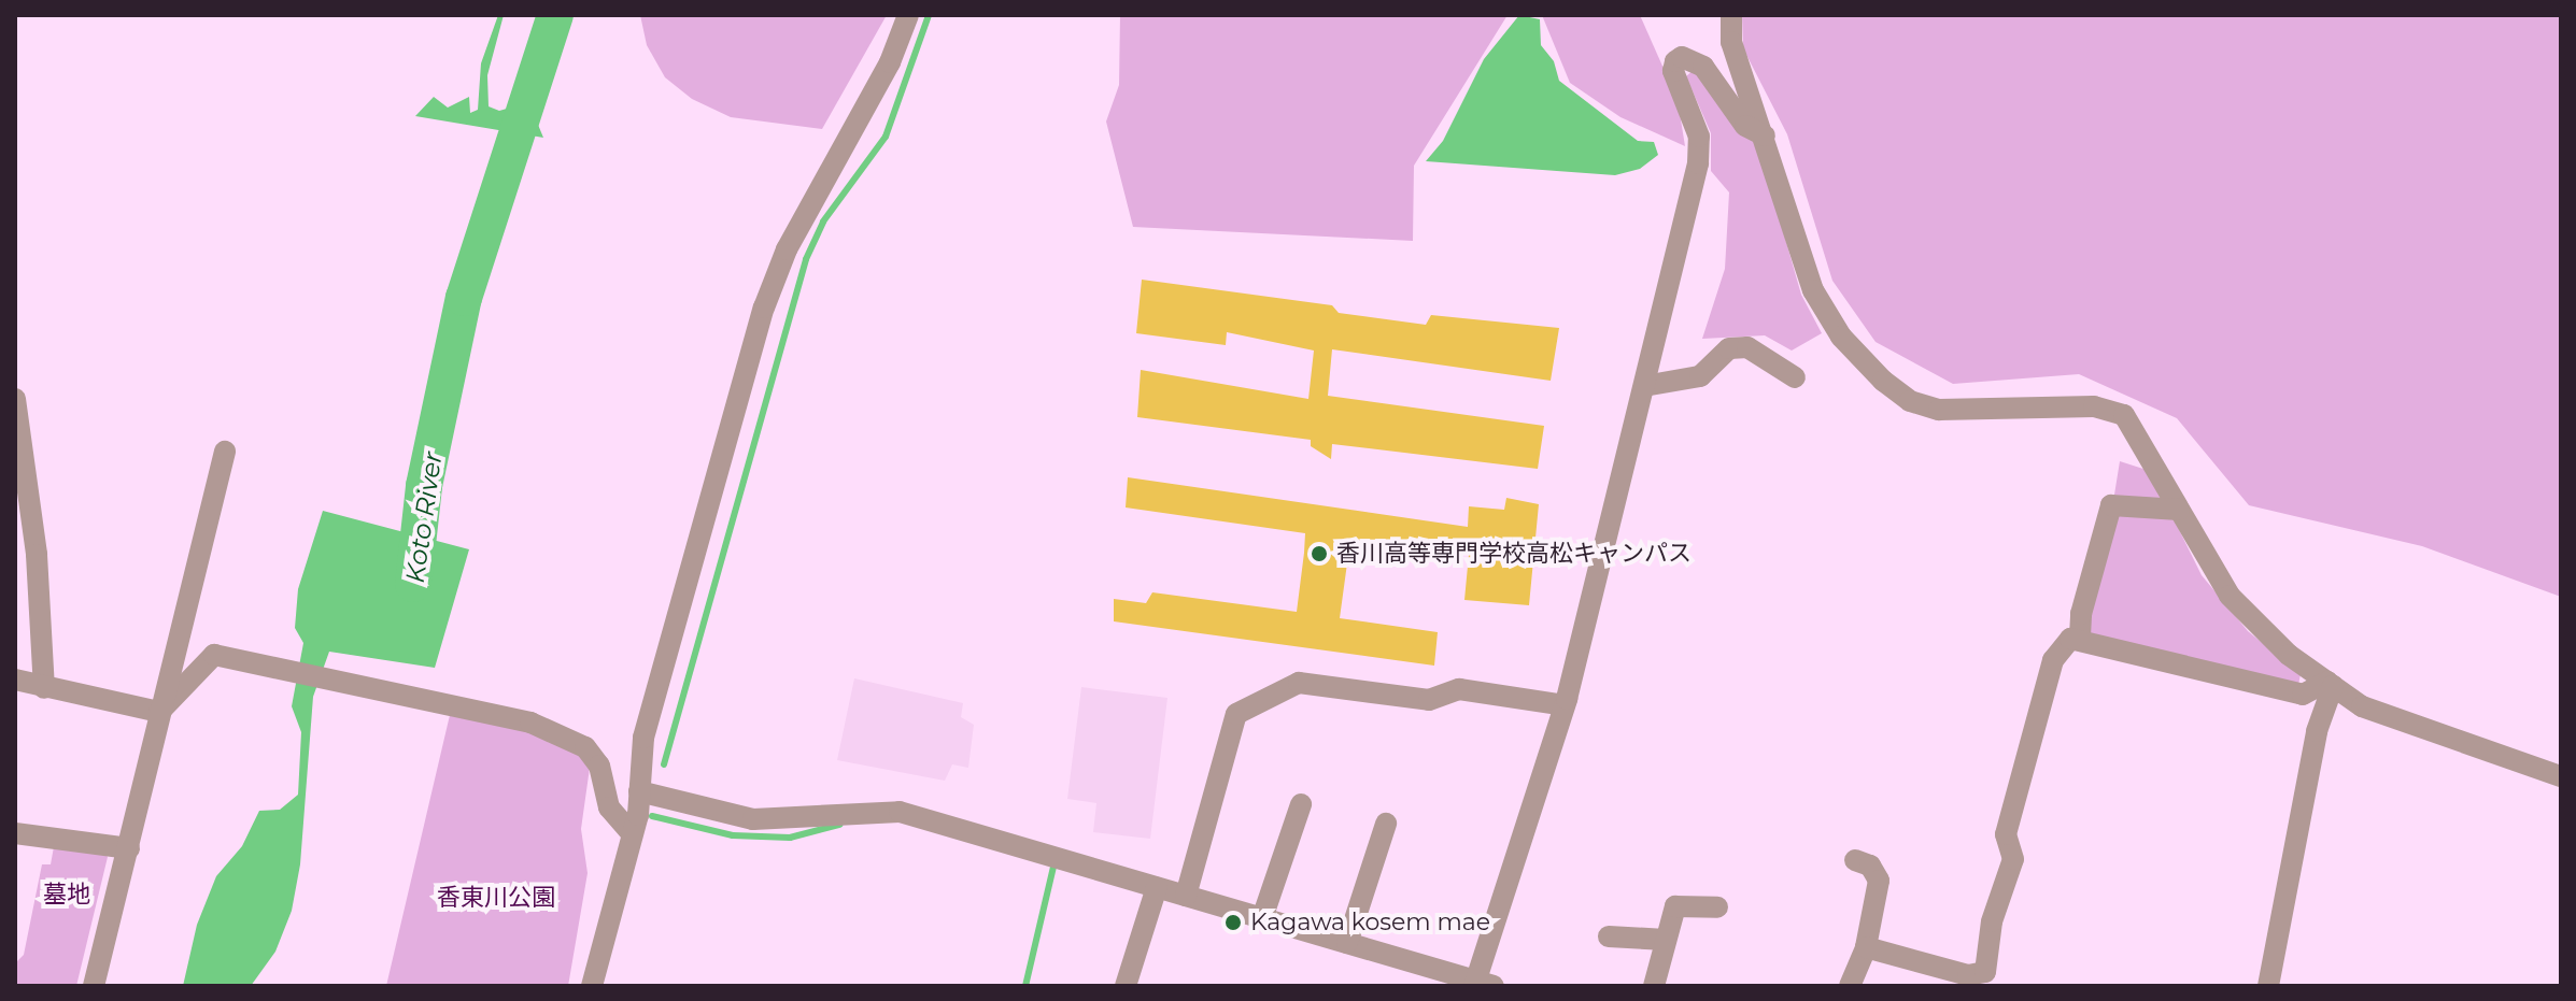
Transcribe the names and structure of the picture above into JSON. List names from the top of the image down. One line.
{"water":["Koto River"],"parks":["墓地","香東川公園"],"places":["香川高等専門学校高松キャンパス","Kagawa kosem mae"]}
